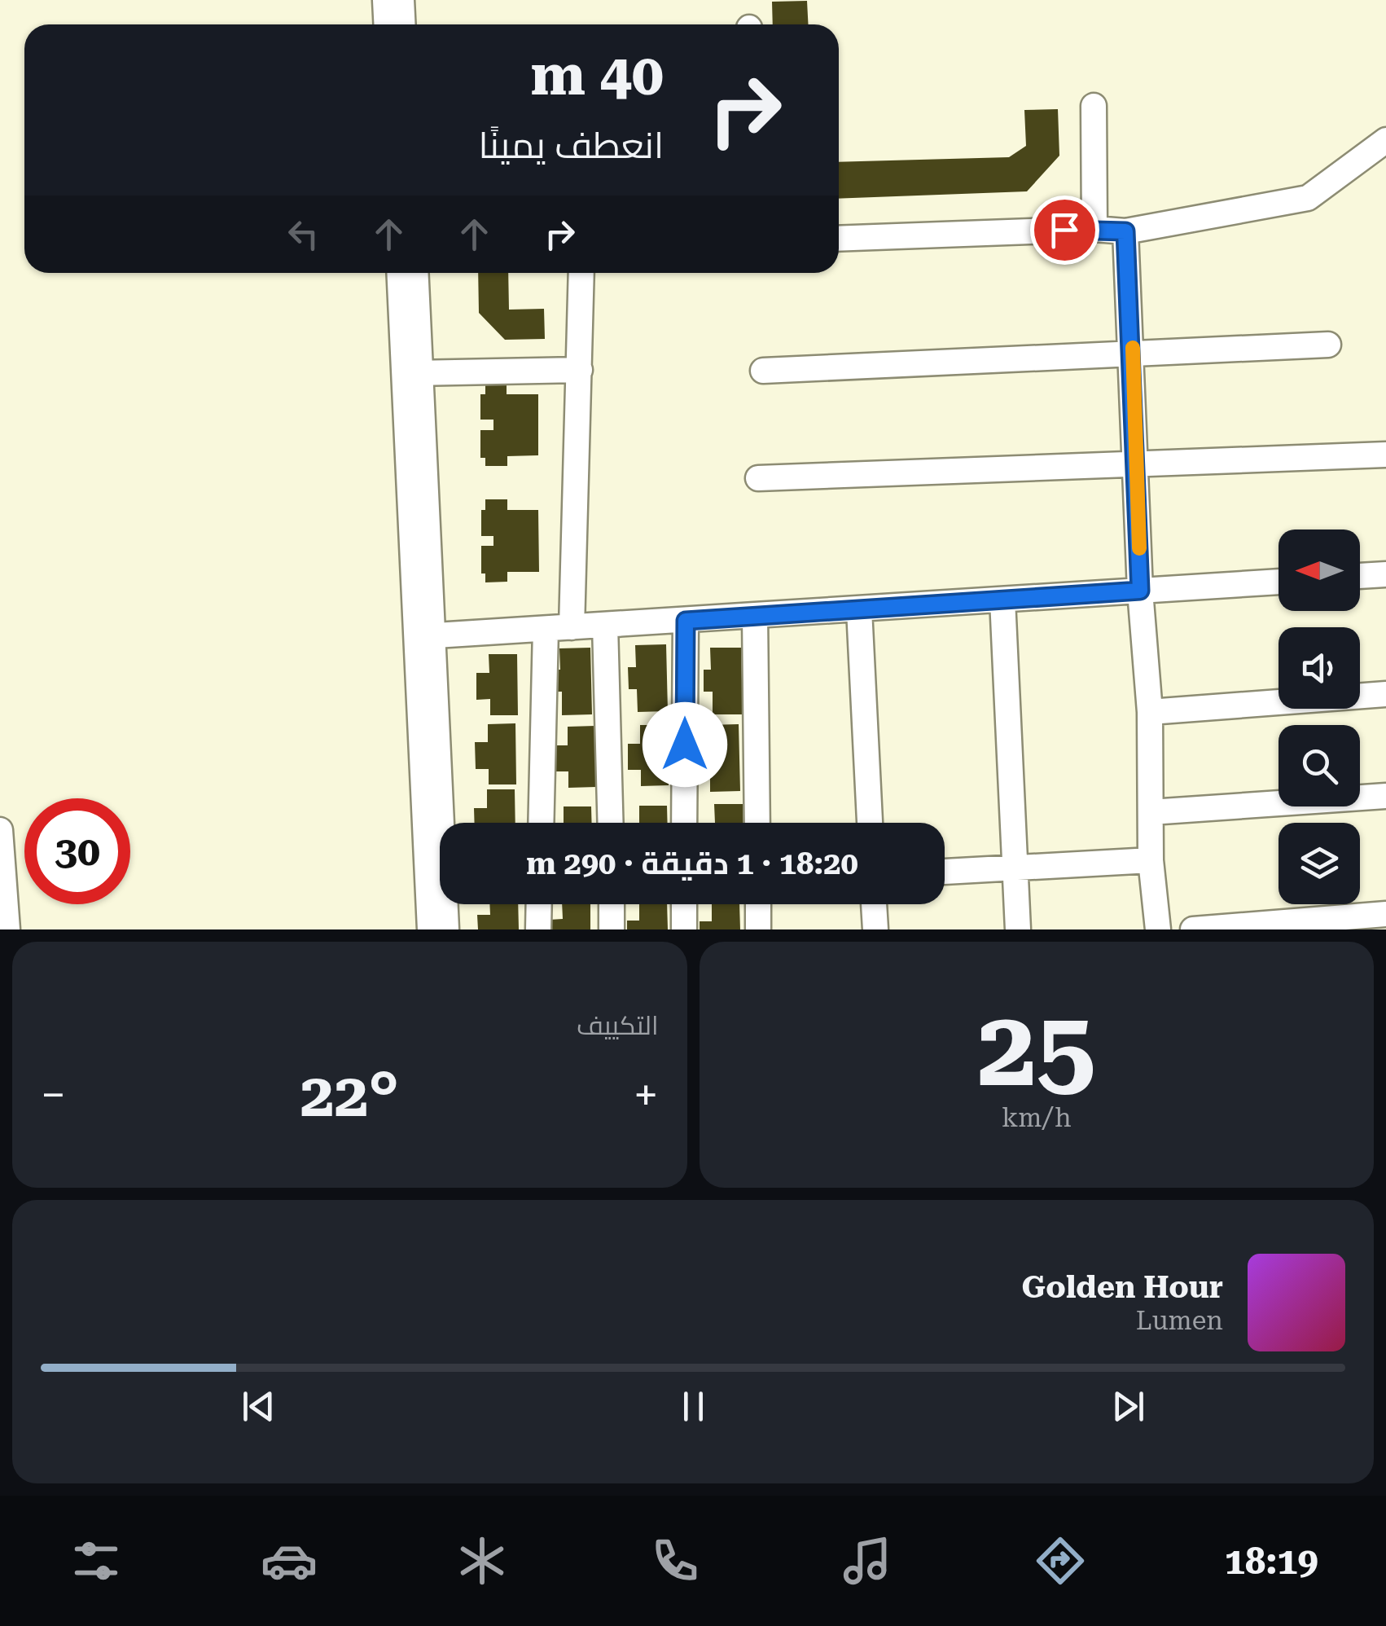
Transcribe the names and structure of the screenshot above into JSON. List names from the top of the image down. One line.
{"north":"left","page":{"turn":["40 m","انعطف يمينًا"],"limit":"30","trip":"18:20 · 1 دقيقة · 290 m","tile":[["25","km/h"],"التكييف"],"heat":["−","22°","+"],"song":["Golden Hour","Lumen"],"tabs":"18:19"}}
